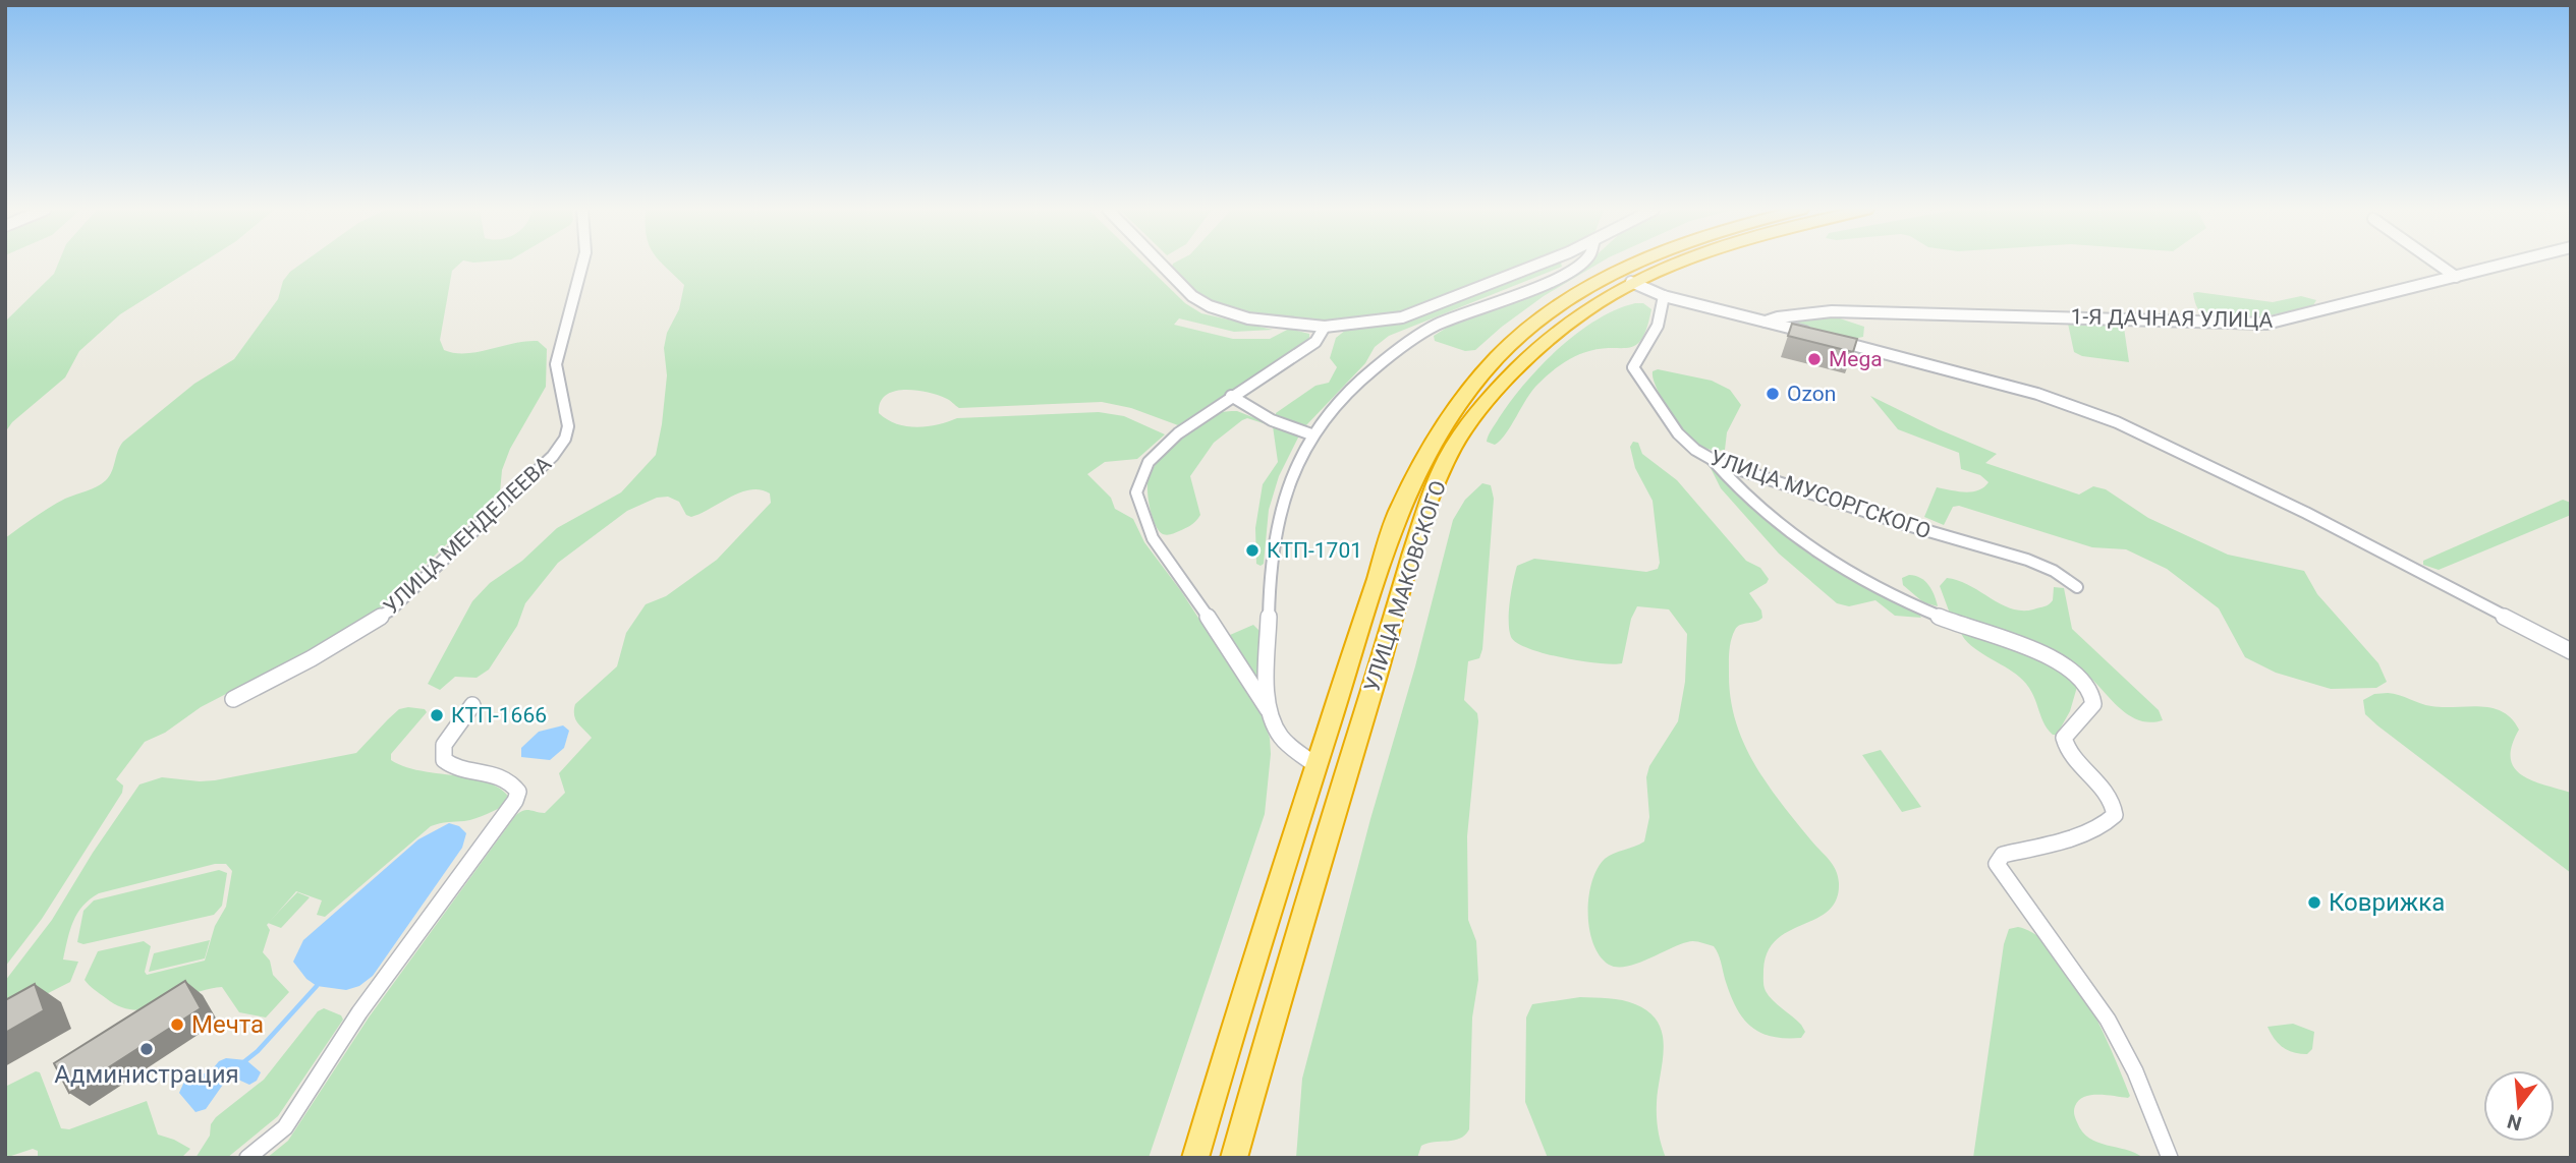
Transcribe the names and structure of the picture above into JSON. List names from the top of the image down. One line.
{"streets":{"highway":["УЛИЦА МАКОВСКОГО"],"street":["1-Я ДАЧНАЯ УЛИЦА","УЛИЦА МУСОРГСКОГО","УЛИЦА МЕНДЕЛЕЕВА"]},"places":["Mega","Ozon","КТП-1701","КТП-1666","Коврижка","Мечта","Администрация"],"north":"bottom"}
